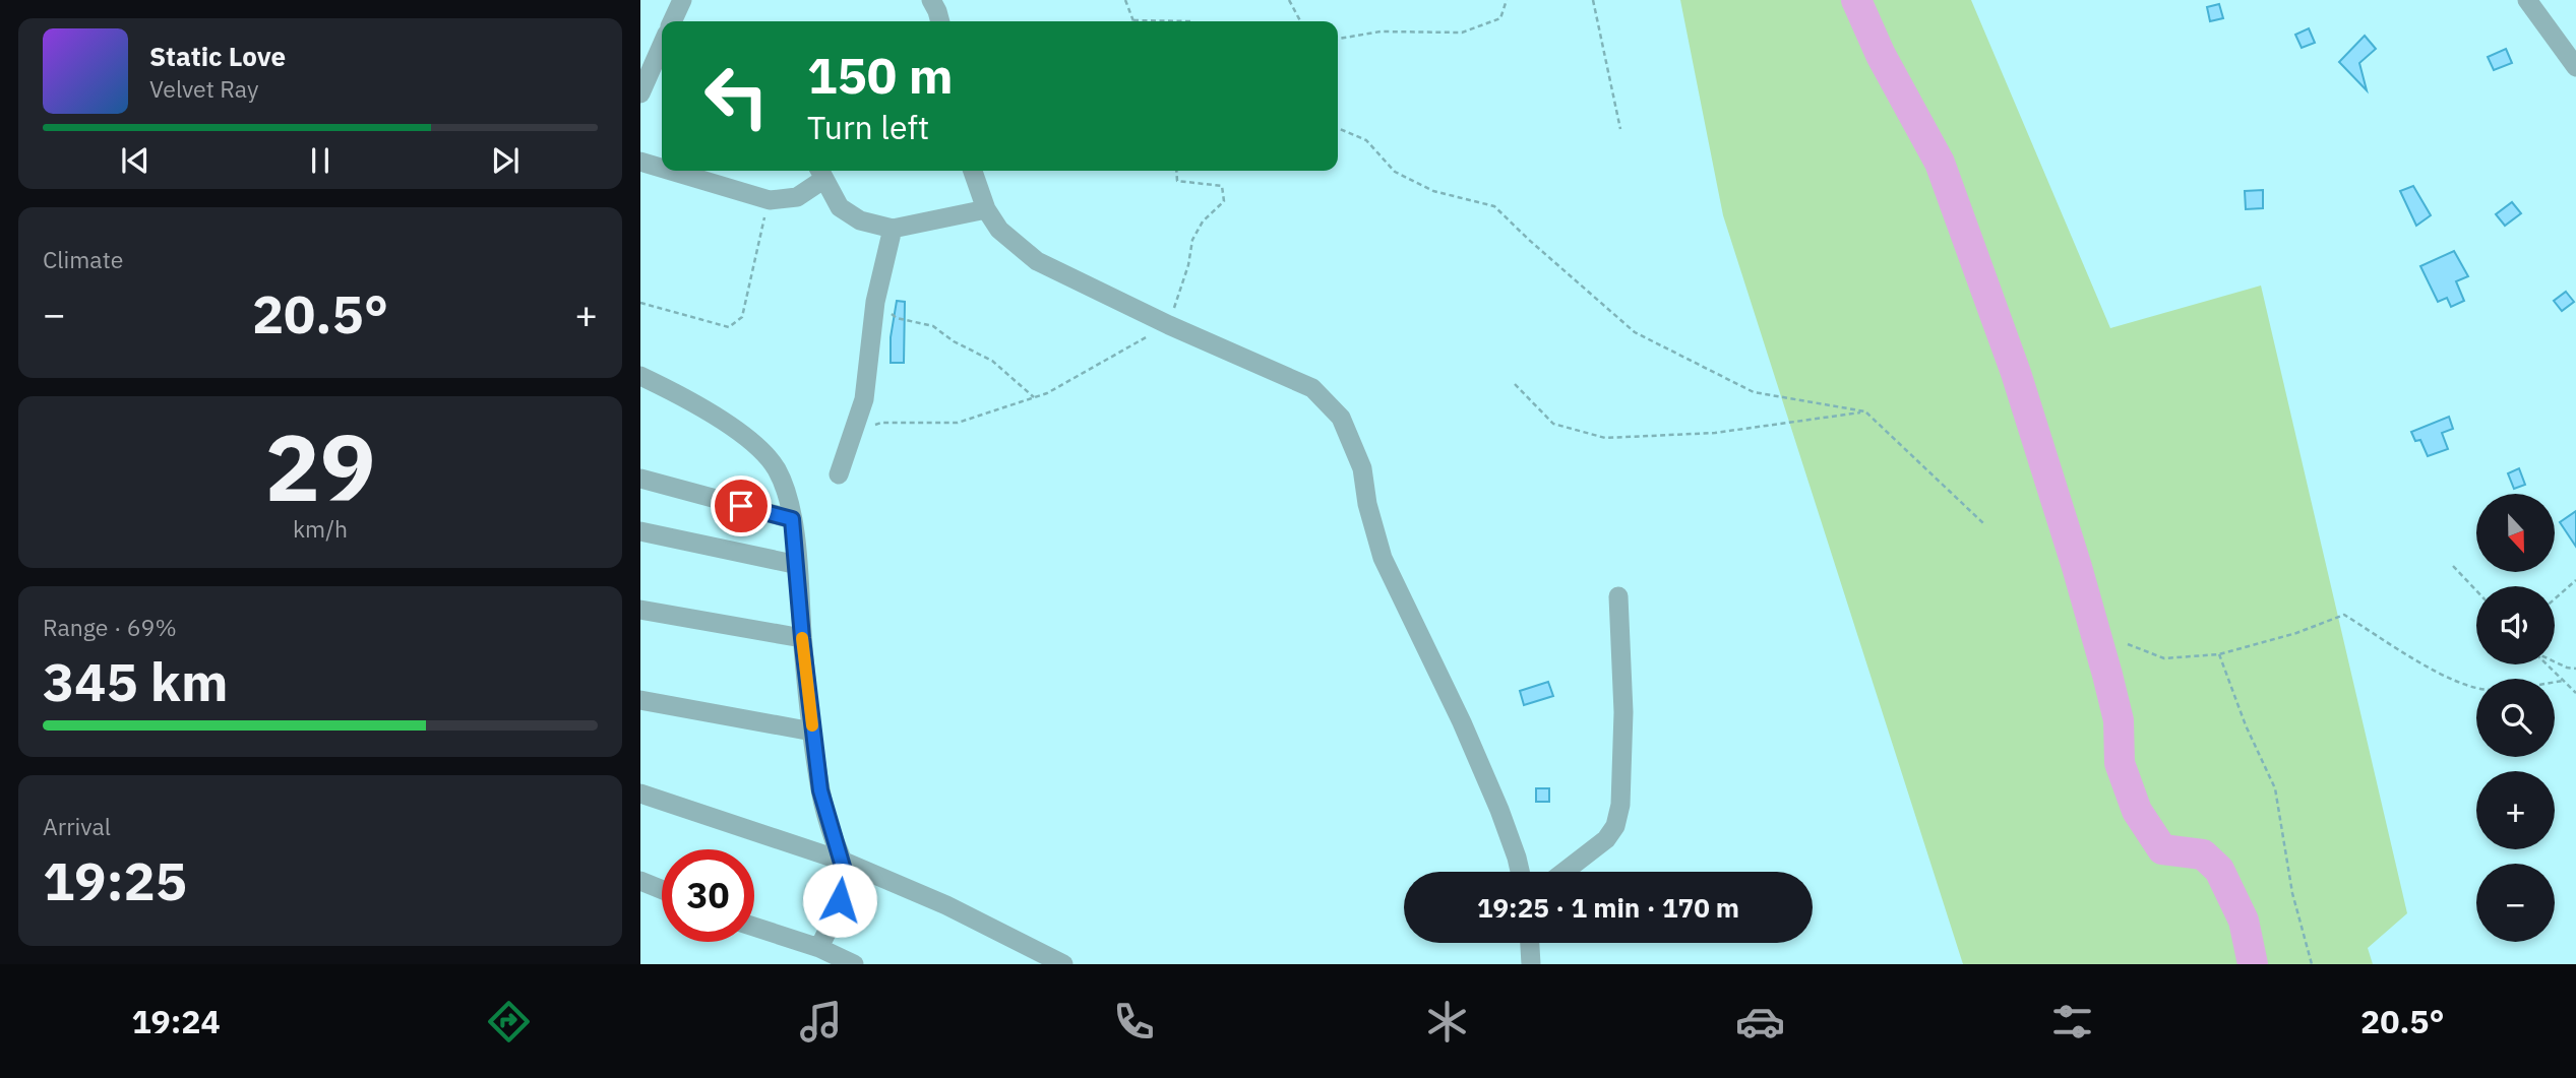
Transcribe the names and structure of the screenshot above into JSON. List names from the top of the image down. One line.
{"north":"bottom","page":{"turn":["150 m","Turn left"],"song":["Static Love","Velvet Ray"],"tile":["Climate",["29","km/h"],["Range · 69%","345 km"],["Arrival","19:25"]],"heat":["−","20.5°","+"],"map_buttons":["+","−"],"limit":"30","trip":"19:25 · 1 min · 170 m","tabs":["19:24","20.5°"]}}
